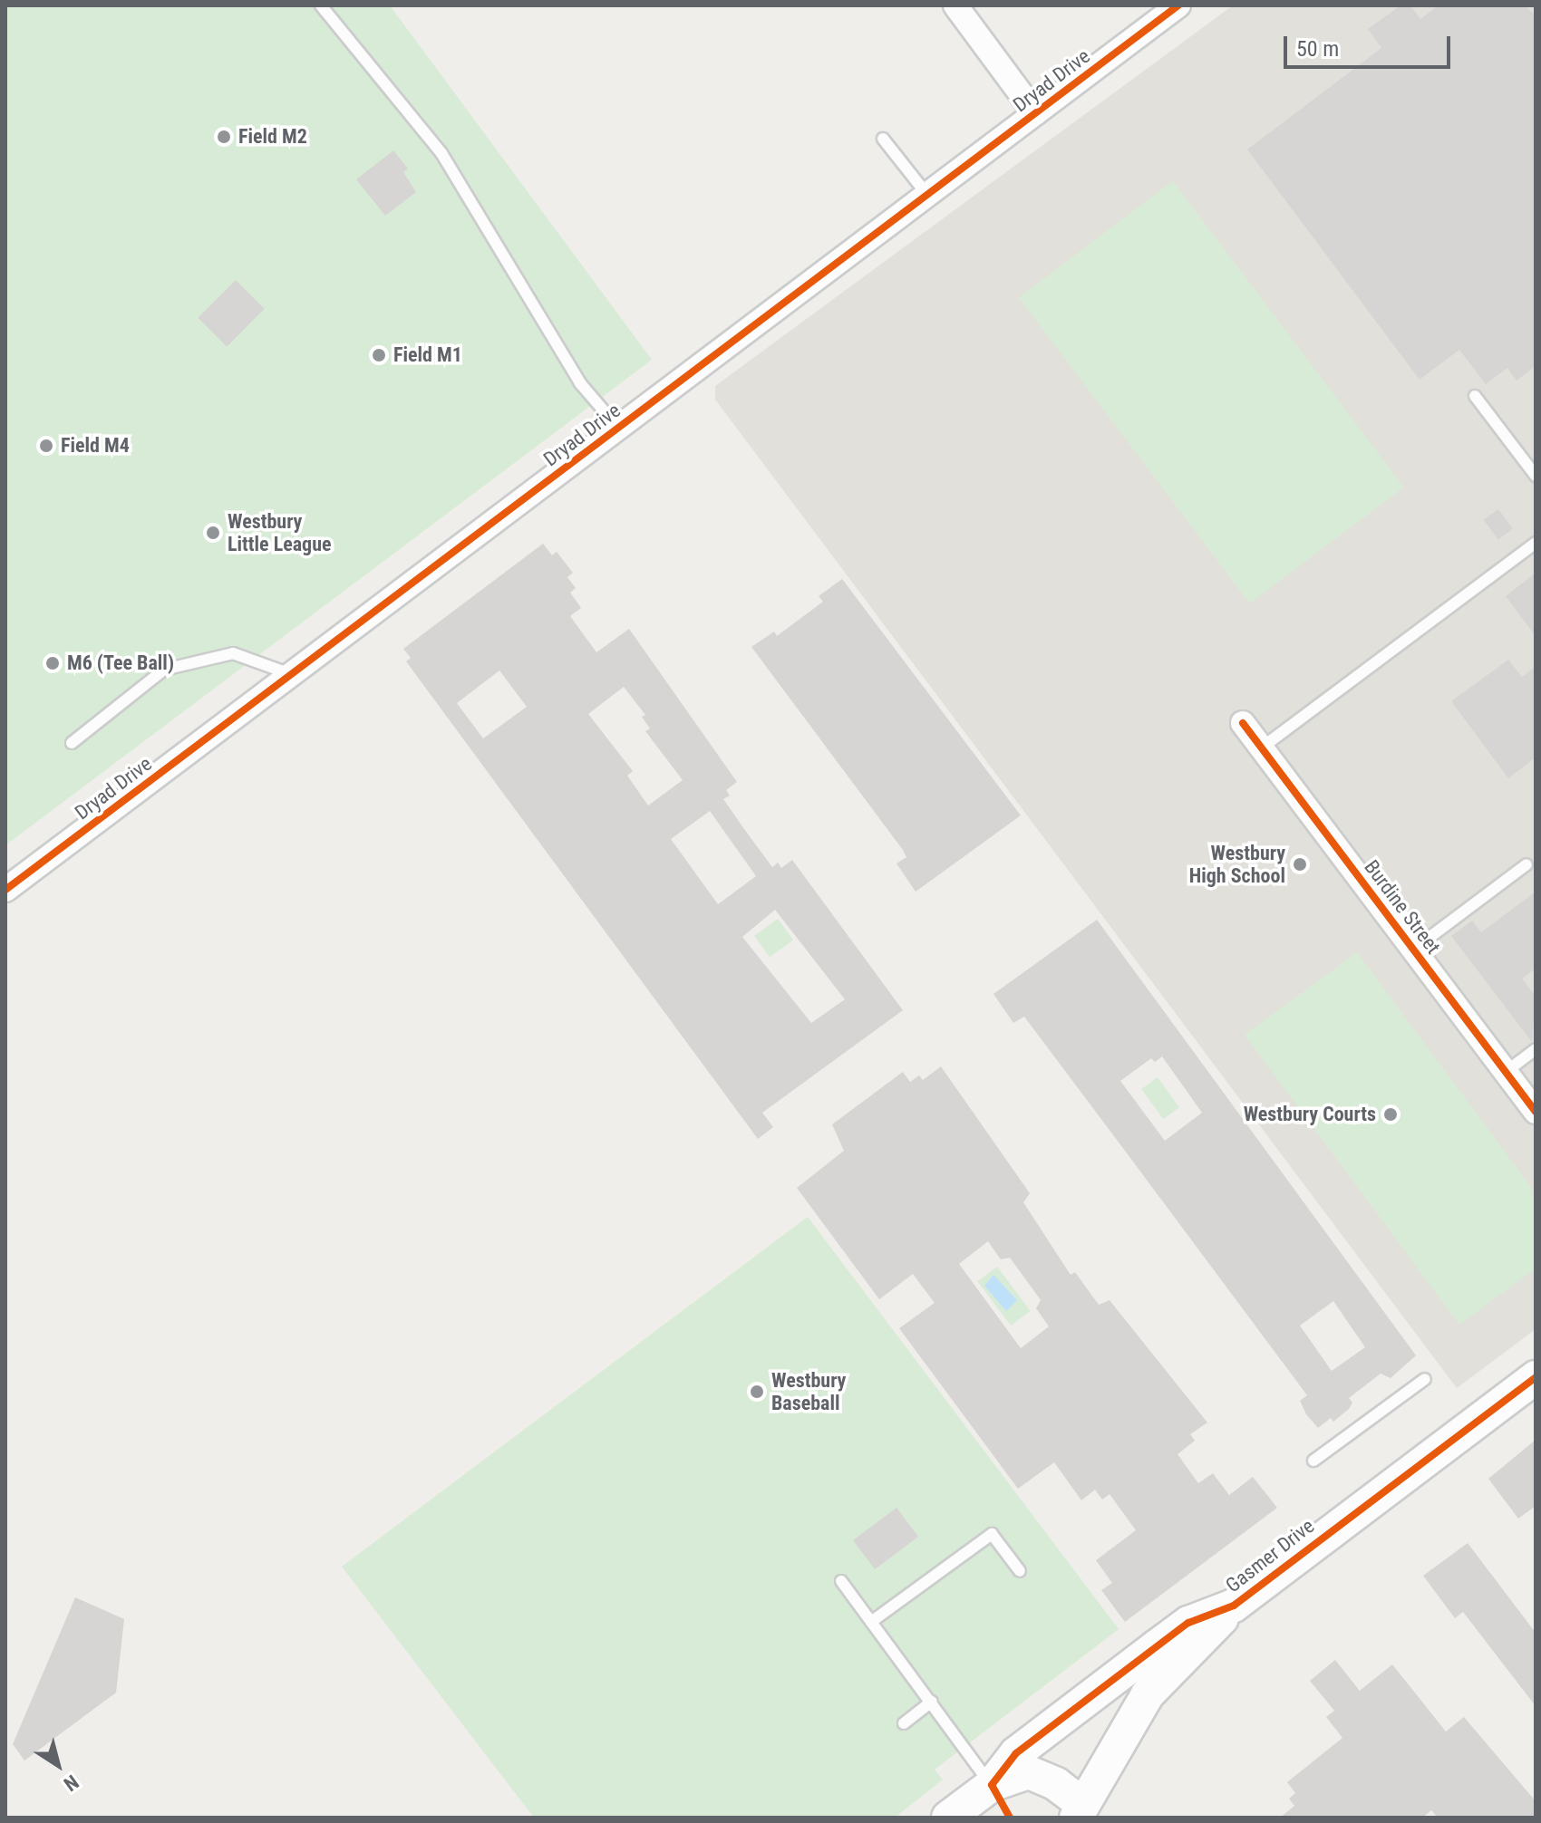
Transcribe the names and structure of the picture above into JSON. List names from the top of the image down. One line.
{"streets":{"street":["Dryad Drive","Burdine Street","Gasmer Drive"]},"places":["Field M2","Field M1","Field M4","Westbury Little League","M6 (Tee Ball)","Westbury High School","Westbury Courts","Westbury Baseball"],"scale_bar":"50 m","north":"bottom right"}
